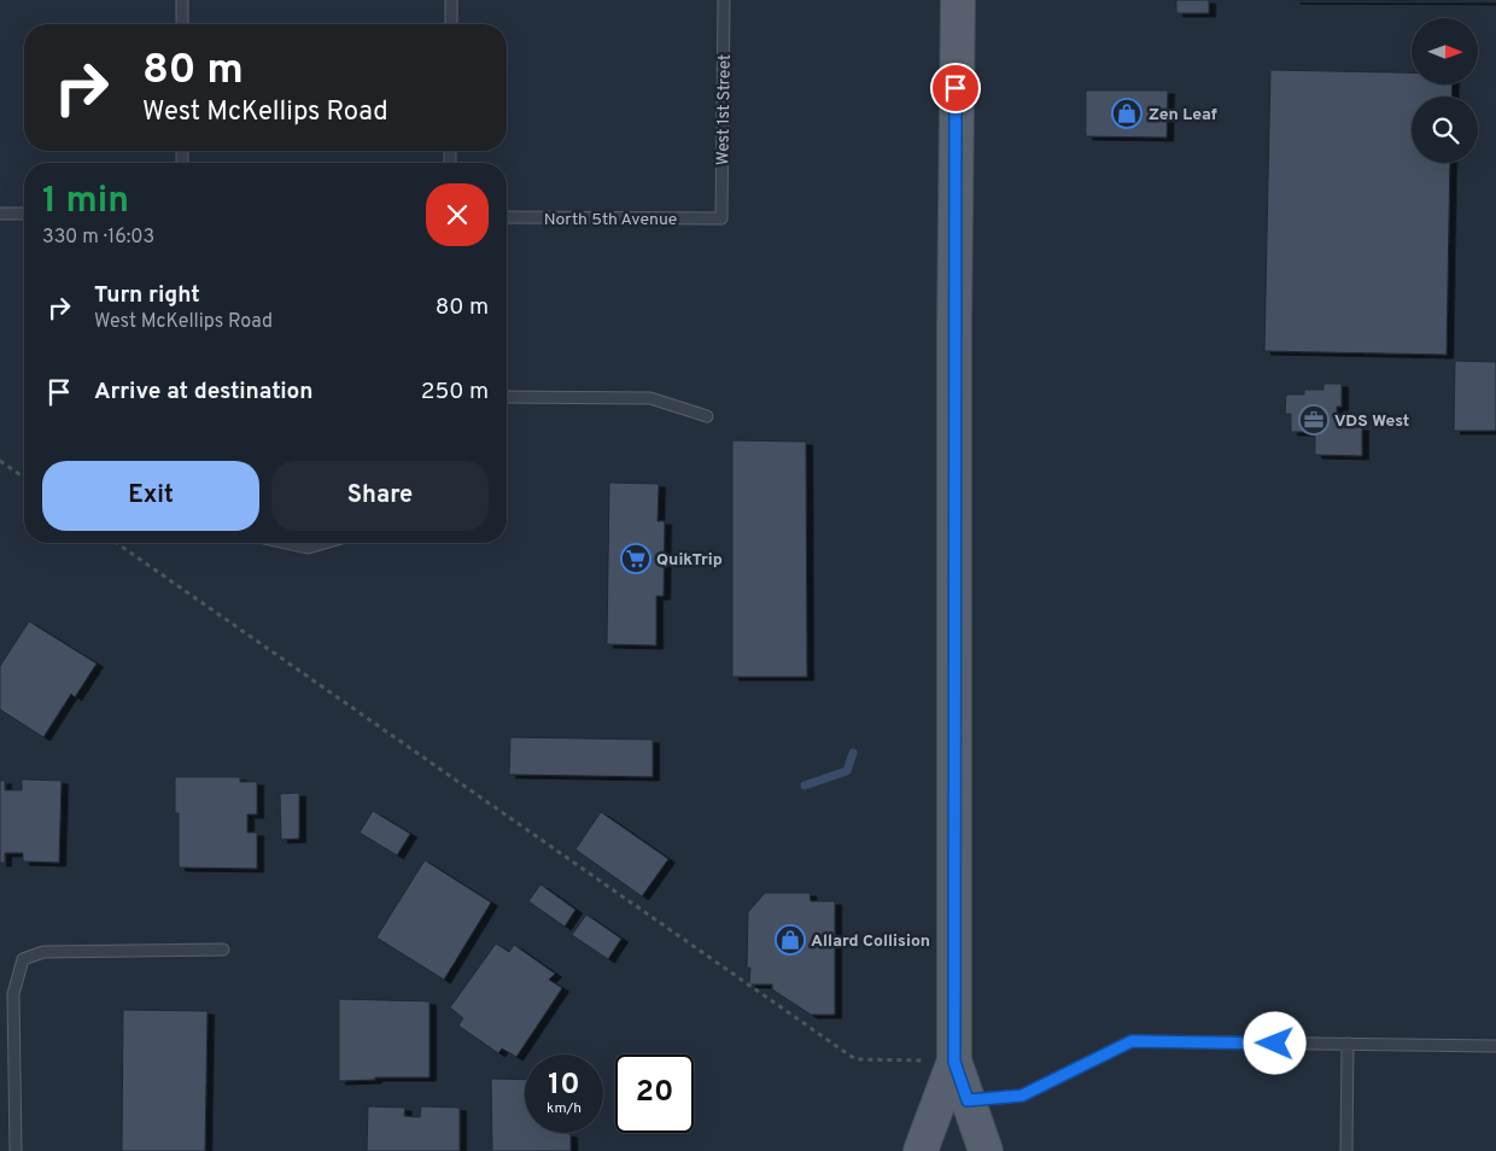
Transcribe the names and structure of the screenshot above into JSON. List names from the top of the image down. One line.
{"streets":{"lane":["West 1st Street","North 5th Avenue"]},"crossings":[["West 1st Street","North 5th Avenue"]],"places":{"shop":["Zen Leaf","Allard Collision"],"office":["VDS West"],"supermarket":["QuikTrip"]},"north":"right","page":{"turn":["80 m","West McKellips Road"],"heading":["1 min","330 m · 16:03"],"list":[{"name":"Turn right","note":"West McKellips Road","value":"80 m"},{"name":"Arrive at destination","value":"250 m"}],"buttons":["Exit","Share"],"speed":"10 km/h","limit":"20"}}
